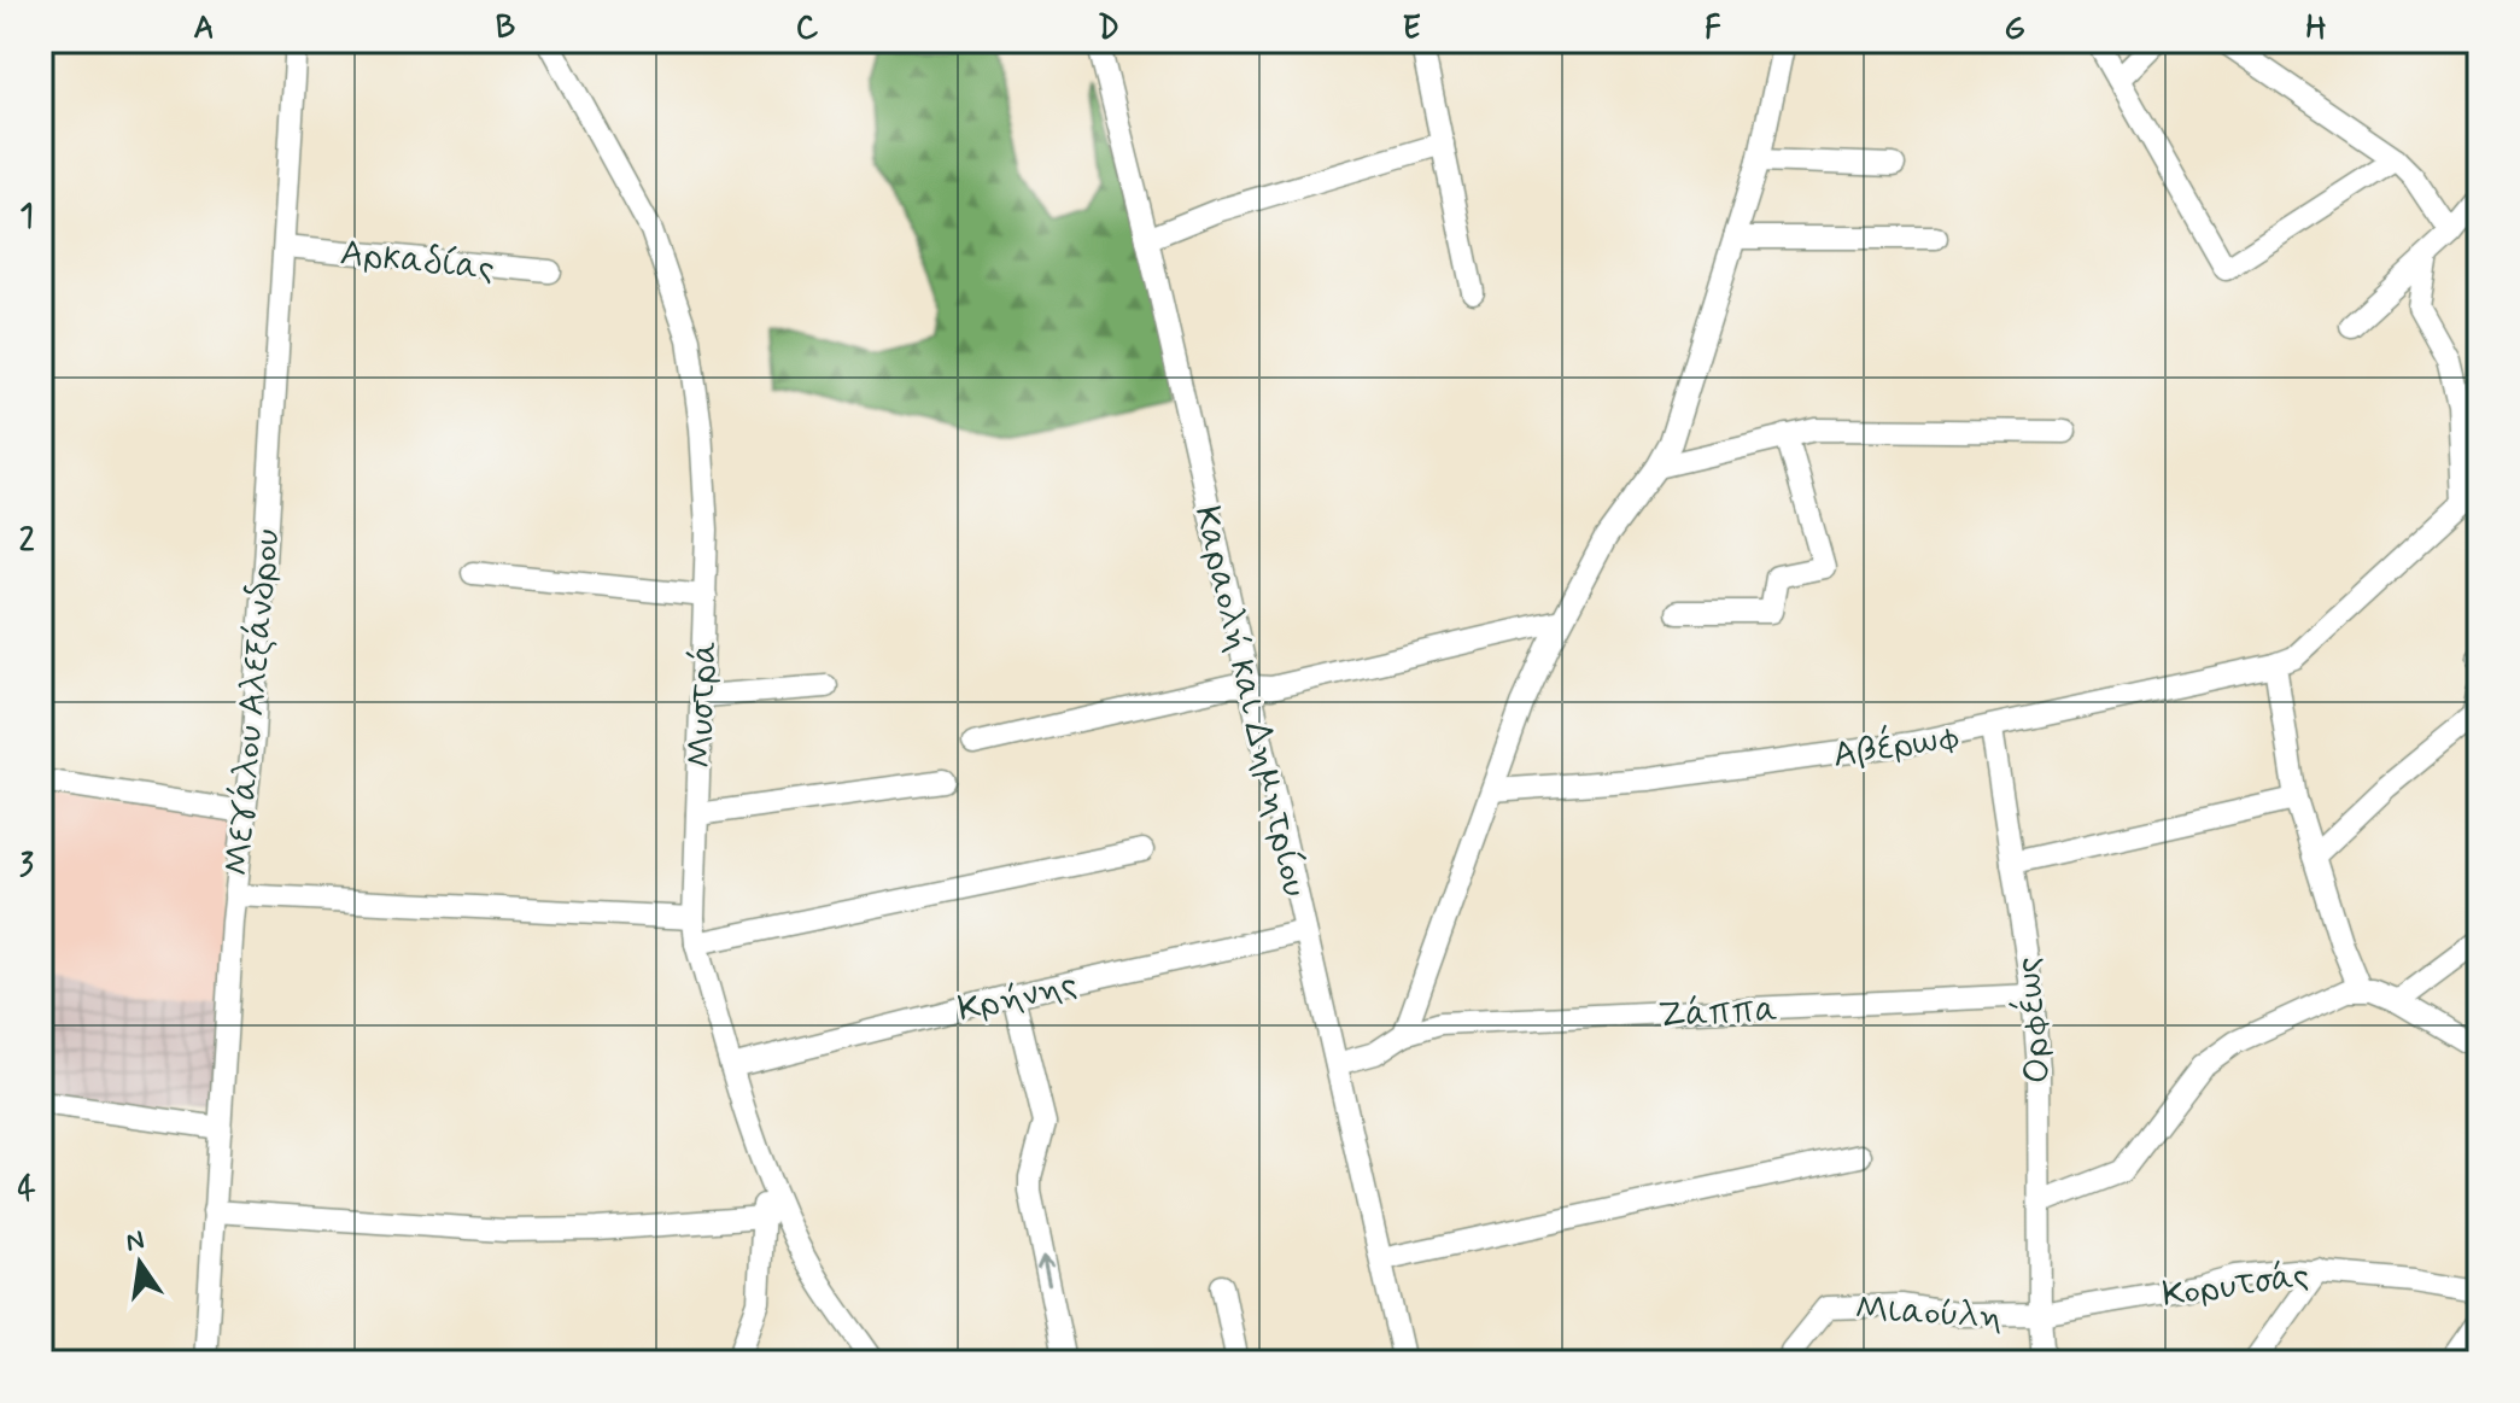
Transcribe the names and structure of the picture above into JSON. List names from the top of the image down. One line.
{"streets":{"street":["Αρκαδίας","Καραολή και Δημητρίου","Μεγάλου Αλεξάνδρου","Μυστρά","Αβέρωφ","Κρήνης","Ζάππα","Ορφέως","Κορυτσάς","Μιαούλη"]},"crossings":[["Αρκαδίας","Μεγάλου Αλεξάνδρου"],["Καραολή και Δημητρίου","Κρήνης"],["Καραολή και Δημητρίου","Ζάππα"],["Μυστρά","Κρήνης"],["Αβέρωφ","Ορφέως"],["Ζάππα","Ορφέως"],["Ορφέως","Κορυτσάς"],["Ορφέως","Μιαούλη"],["Κορυτσάς","Μιαούλη"]],"north":"top","grid":{"columns":["A","B","C","D","E","F","G","H"],"rows":["1","2","3","4"]}}
